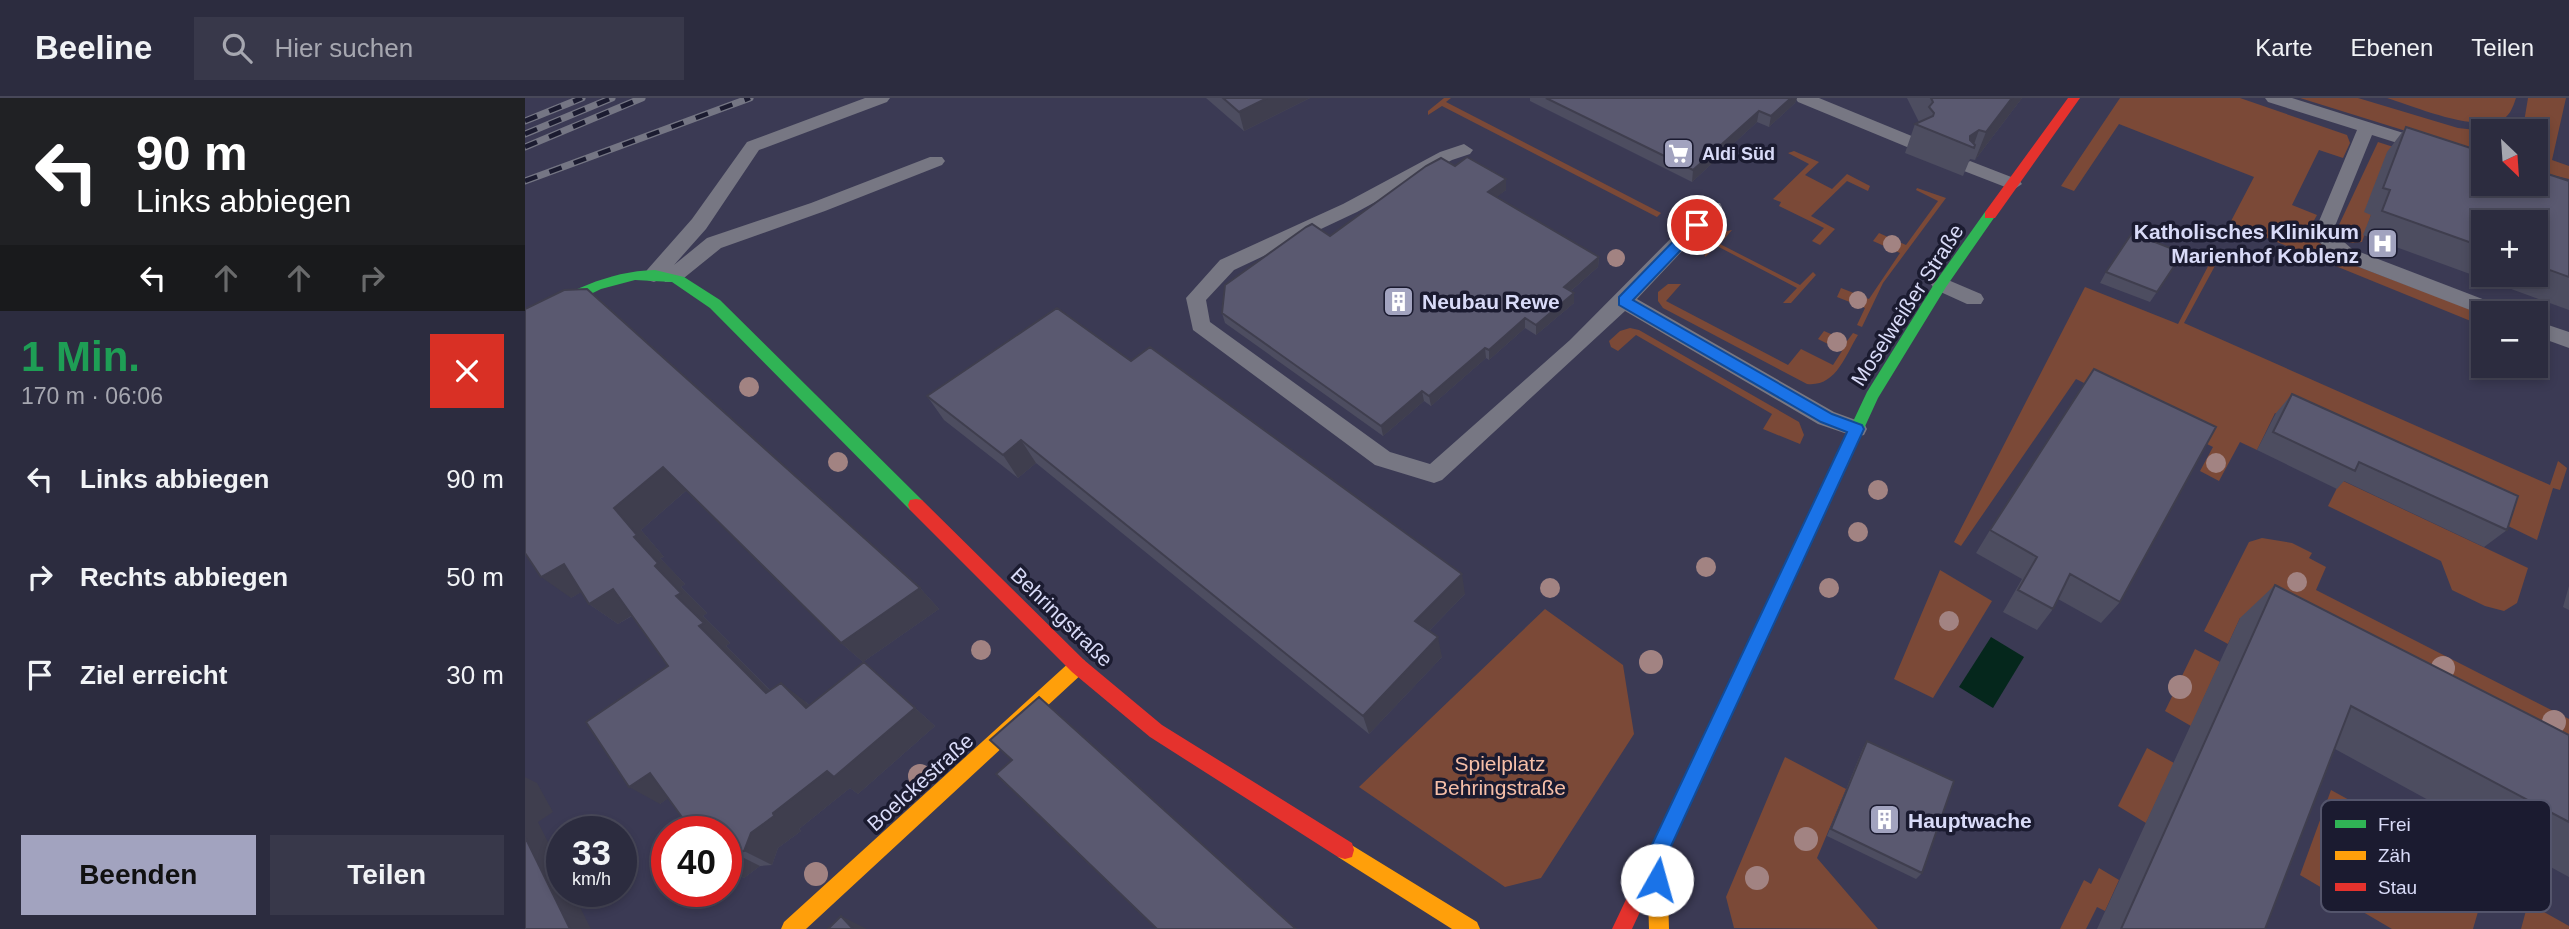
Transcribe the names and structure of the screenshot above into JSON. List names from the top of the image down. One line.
{"streets":{"street":["Moselweißer Straße","Behringstraße","Boelckestraße"]},"crossings":[["Behringstraße","Boelckestraße"]],"parks":["Spielplatz Behringstraße"],"places":{"supermarket":["Aldi Süd"],"hospital":["Katholisches Klinikum Marienhof Koblenz"],"building":["Neubau Rewe","Hauptwache"]},"legend":["Frei","Zäh","Stau"],"north":"bottom right","page":{"header":"Beeline","search":"Hier suchen","nav":["Karte","Ebenen","Teilen"],"turn":["90 m","Links abbiegen"],"map_buttons":["+","−"],"heading":["1 Min.","170 m · 06:06"],"list":[{"name":"Links abbiegen","value":"90 m"},{"name":"Rechts abbiegen","value":"50 m"},{"name":"Ziel erreicht","value":"30 m"}],"speed":"33 km/h","limit":"40","buttons":["Beenden","Teilen"]}}
